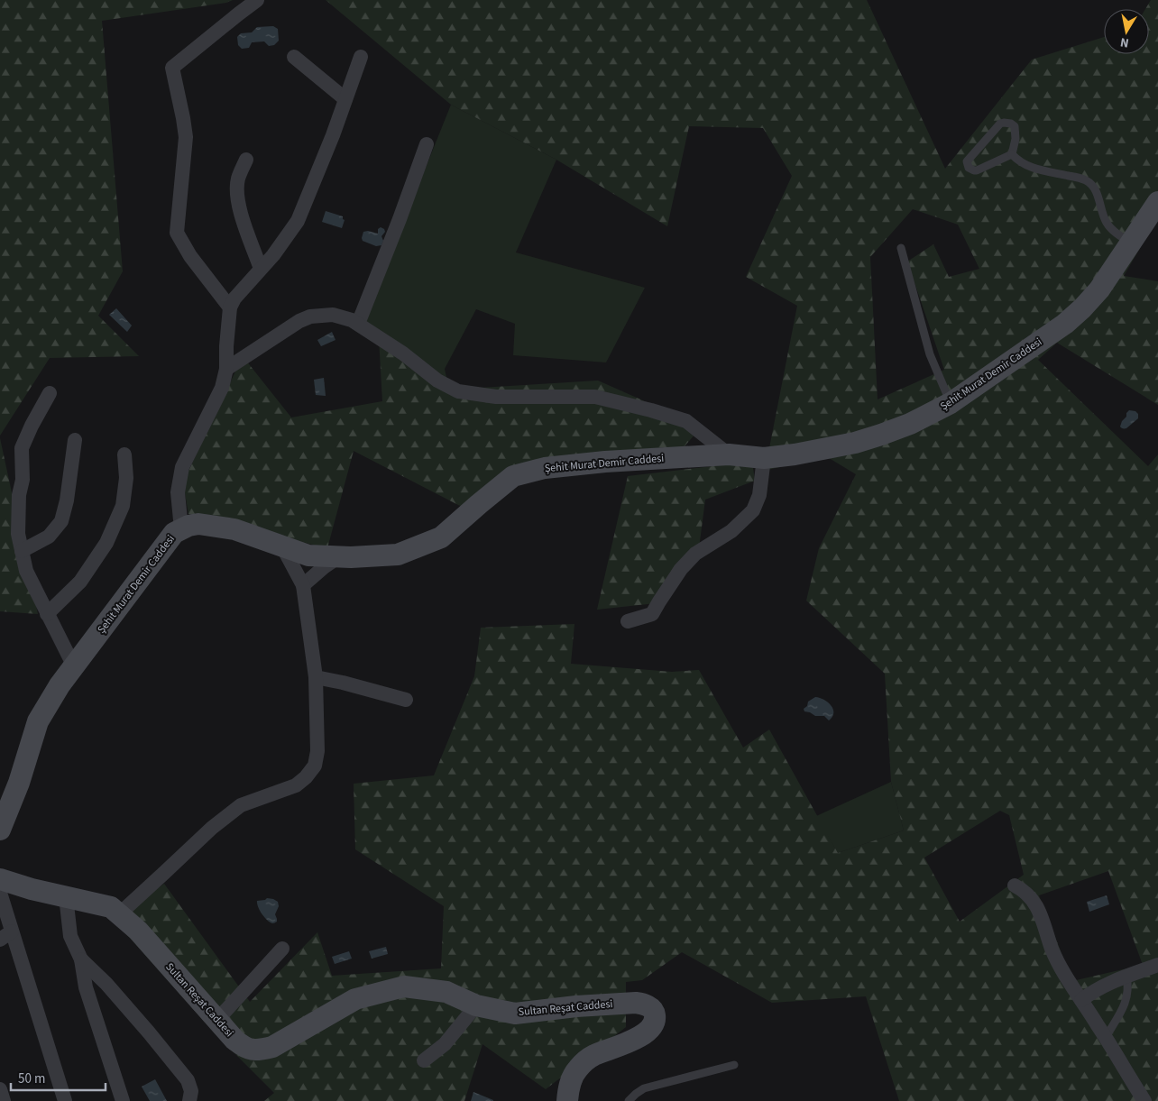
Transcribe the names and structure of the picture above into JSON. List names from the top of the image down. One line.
{"streets":{"street":["Şehit Murat Demir Caddesi","Sultan Reşat Caddesi"]},"scale_bar":"50 m","north":"bottom"}
